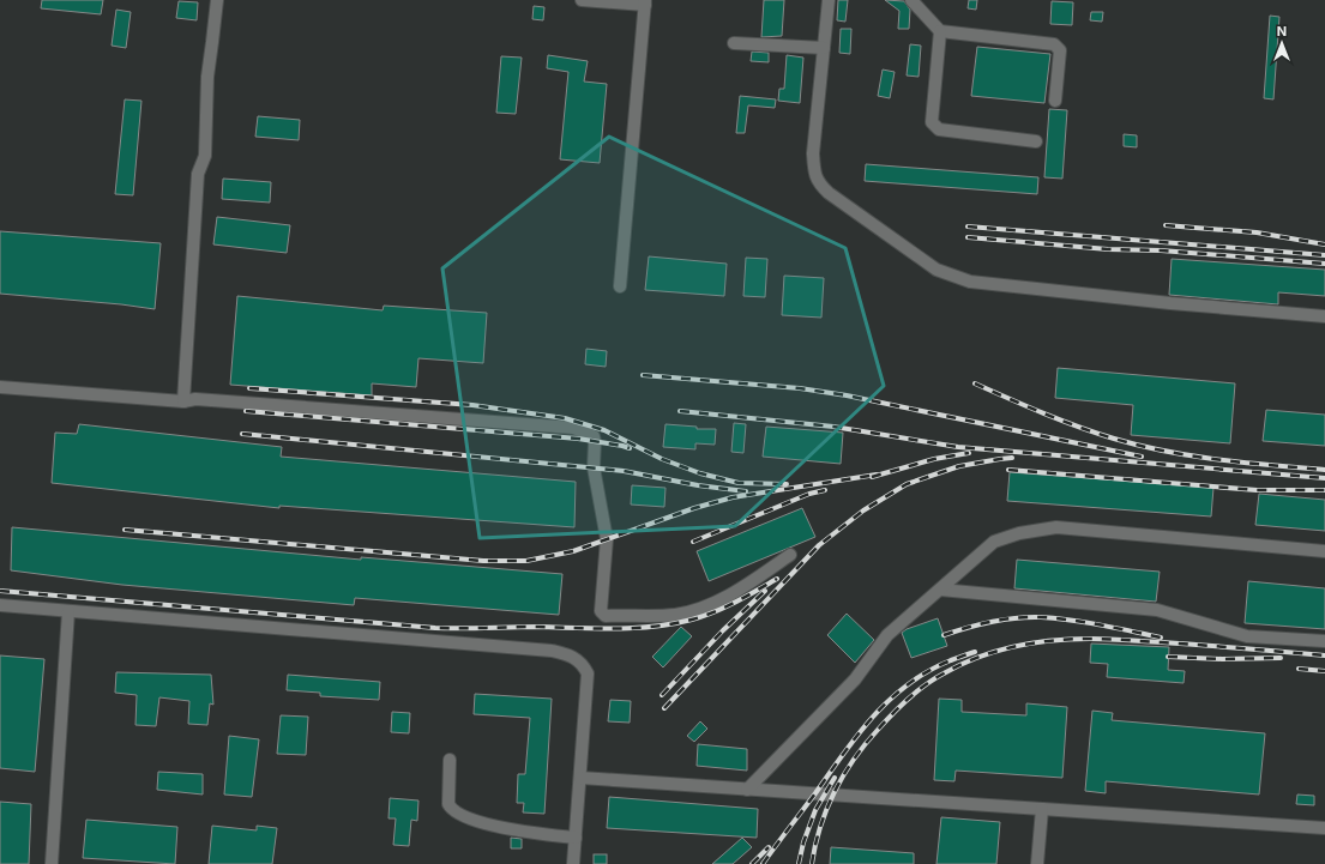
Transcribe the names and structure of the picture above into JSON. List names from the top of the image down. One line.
{"north":"top"}
